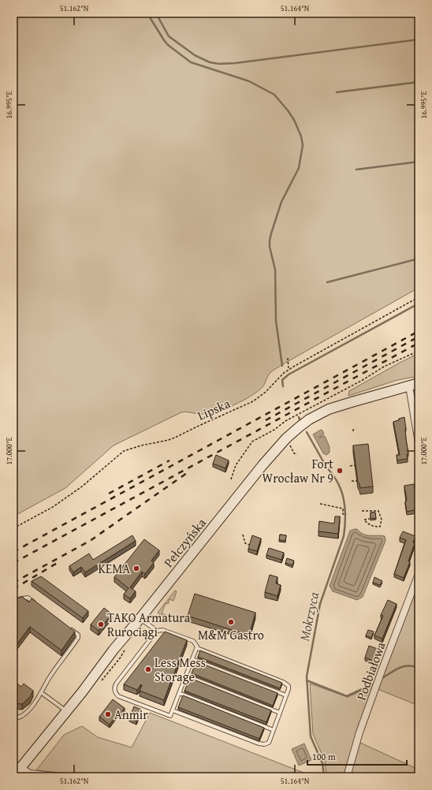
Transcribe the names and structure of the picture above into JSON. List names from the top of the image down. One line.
{"streets":{"main road":["Pełczyńska"],"street":["Podbiałowa"],"path":["Lipska"]},"water":["Mokrzyca"],"places":["Fort Wrocław Nr 9","KEMA","M&M Gastro","TAKO Armatura Rurociągi","Less Mess Storage","Anmir"],"scale_bar":"100 m","coordinates":["51.162°N","51.164°N","16.995°E","17.000°E"]}
